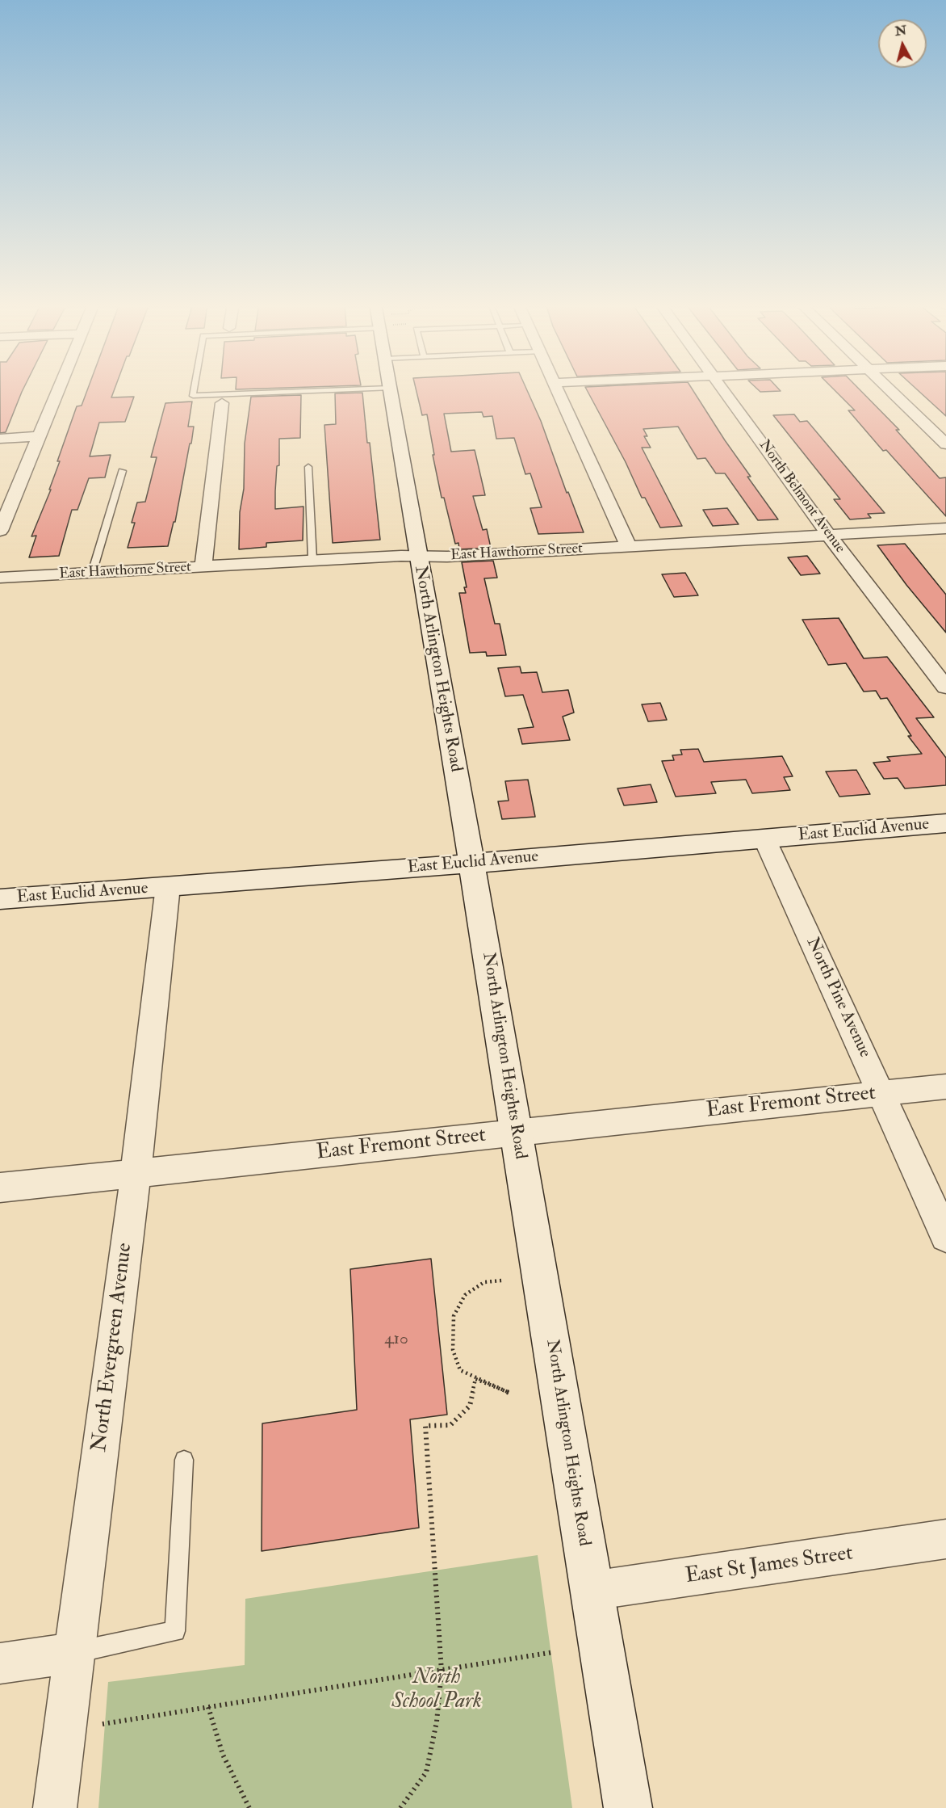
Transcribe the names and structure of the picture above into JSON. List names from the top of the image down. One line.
{"streets":{"main road":["North Arlington Heights Road","East Euclid Avenue"],"street":["North Belmont Avenue","East Hawthorne Street","North Pine Avenue","East Fremont Street","North Evergreen Avenue","East St James Street"]},"crossings":[["North Belmont Avenue","East Hawthorne Street"],["East Hawthorne Street","North Arlington Heights Road"],["North Arlington Heights Road","East Euclid Avenue"],["North Arlington Heights Road","East Fremont Street"],["North Arlington Heights Road","East St James Street"],["East Euclid Avenue","North Pine Avenue"],["East Euclid Avenue","North Evergreen Avenue"],["North Pine Avenue","East Fremont Street"],["East Fremont Street","North Evergreen Avenue"]],"parks":["North School Park"],"house_numbers":["410"],"north":"top"}
